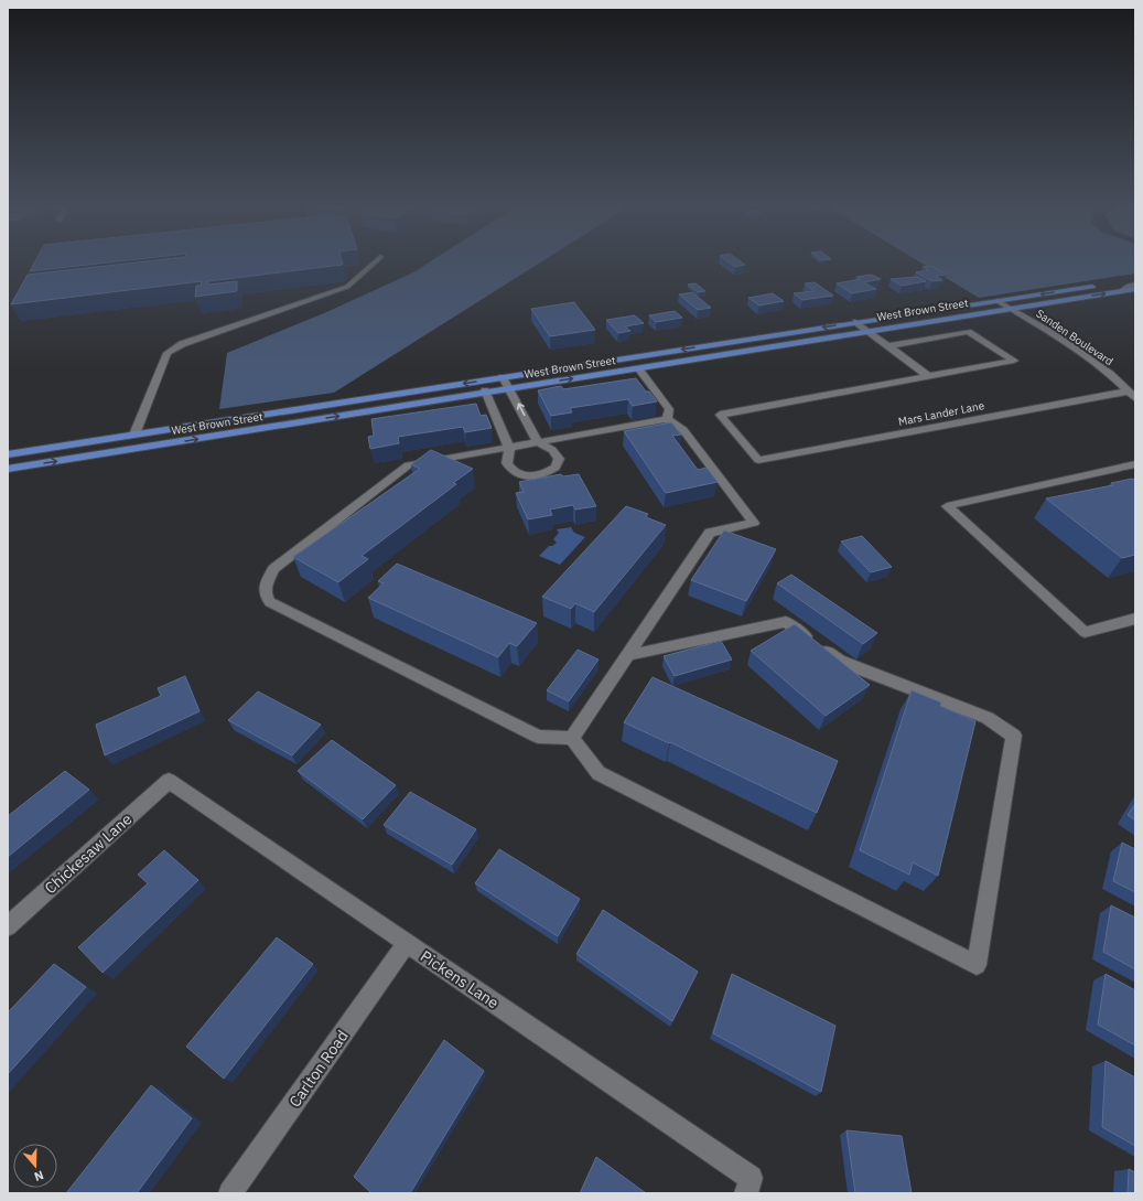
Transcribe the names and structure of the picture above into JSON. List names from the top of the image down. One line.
{"streets":{"main road":["West Brown Street"],"street":["Sanden Boulevard","Mars Lander Lane","Chickesaw Lane","Pickens Lane","Carlton Road"]},"crossings":[["West Brown Street","Sanden Boulevard"],["Sanden Boulevard","Mars Lander Lane"],["Chickesaw Lane","Pickens Lane"],["Pickens Lane","Carlton Road"]],"north":"bottom"}
